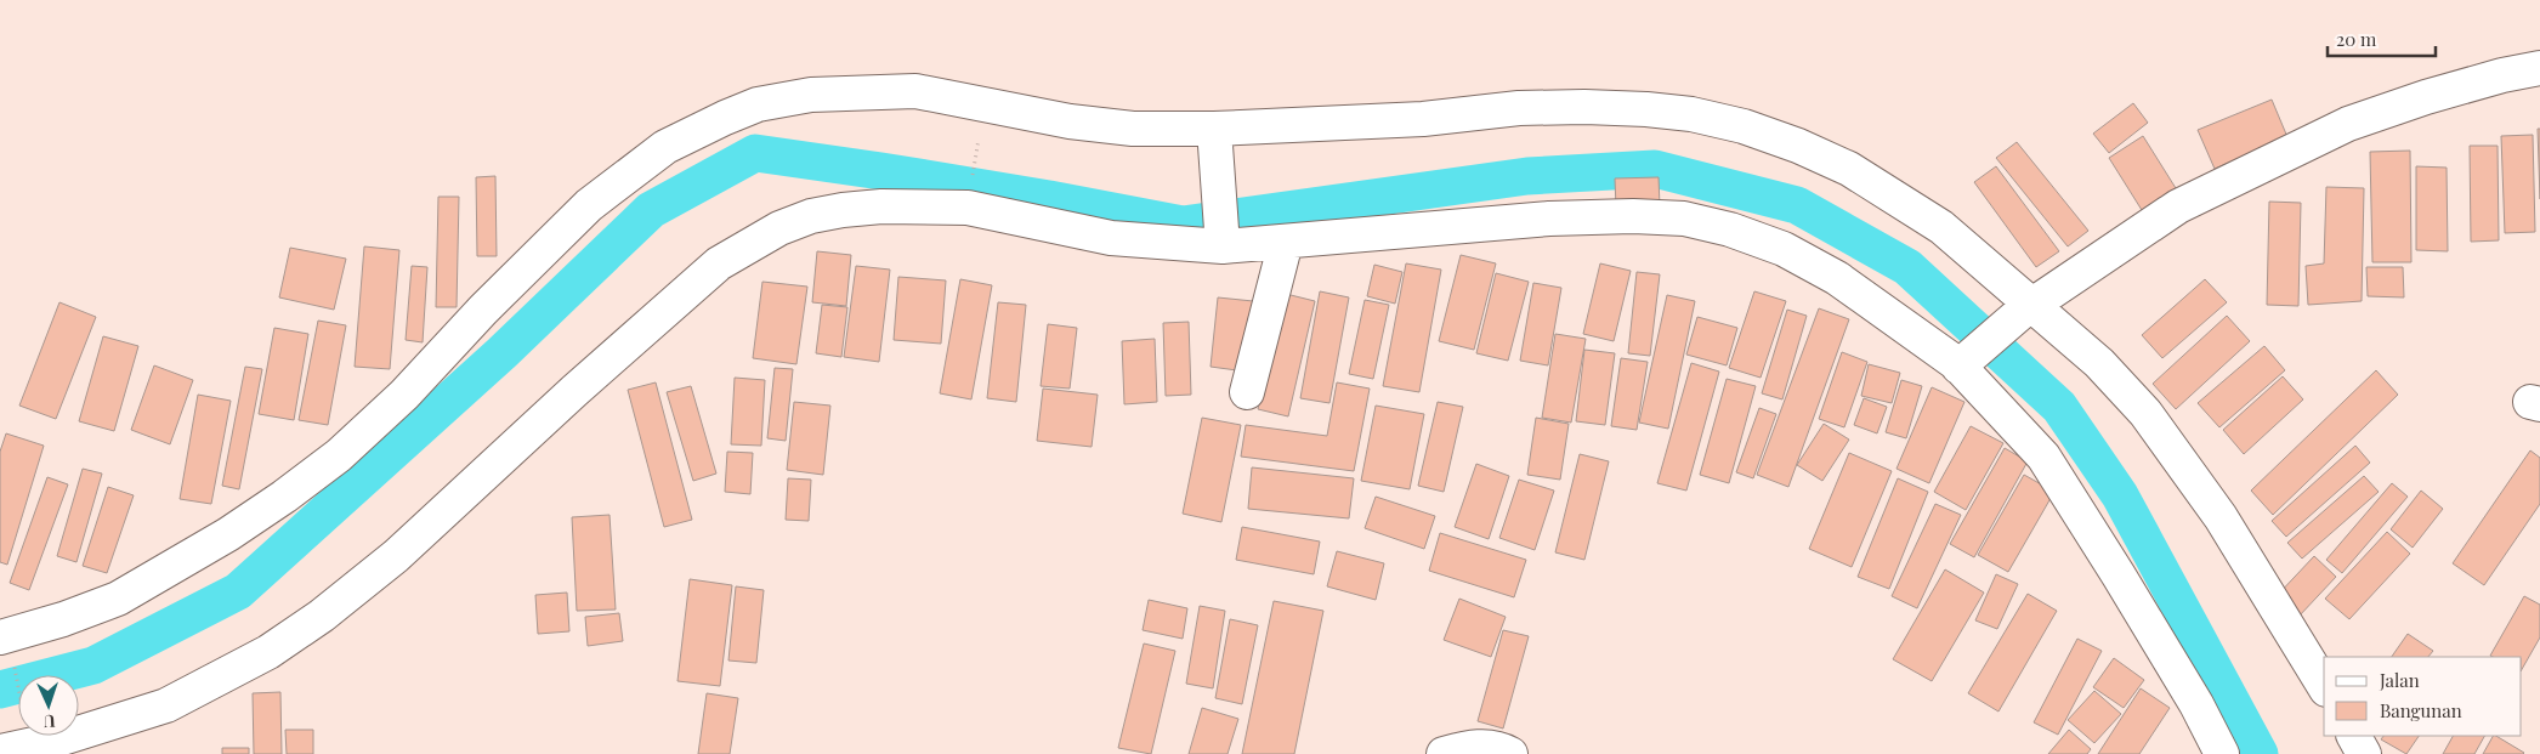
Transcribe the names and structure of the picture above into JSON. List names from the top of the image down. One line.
{"legend":["Jalan","Bangunan"],"scale_bar":"20 m","north":"bottom"}
